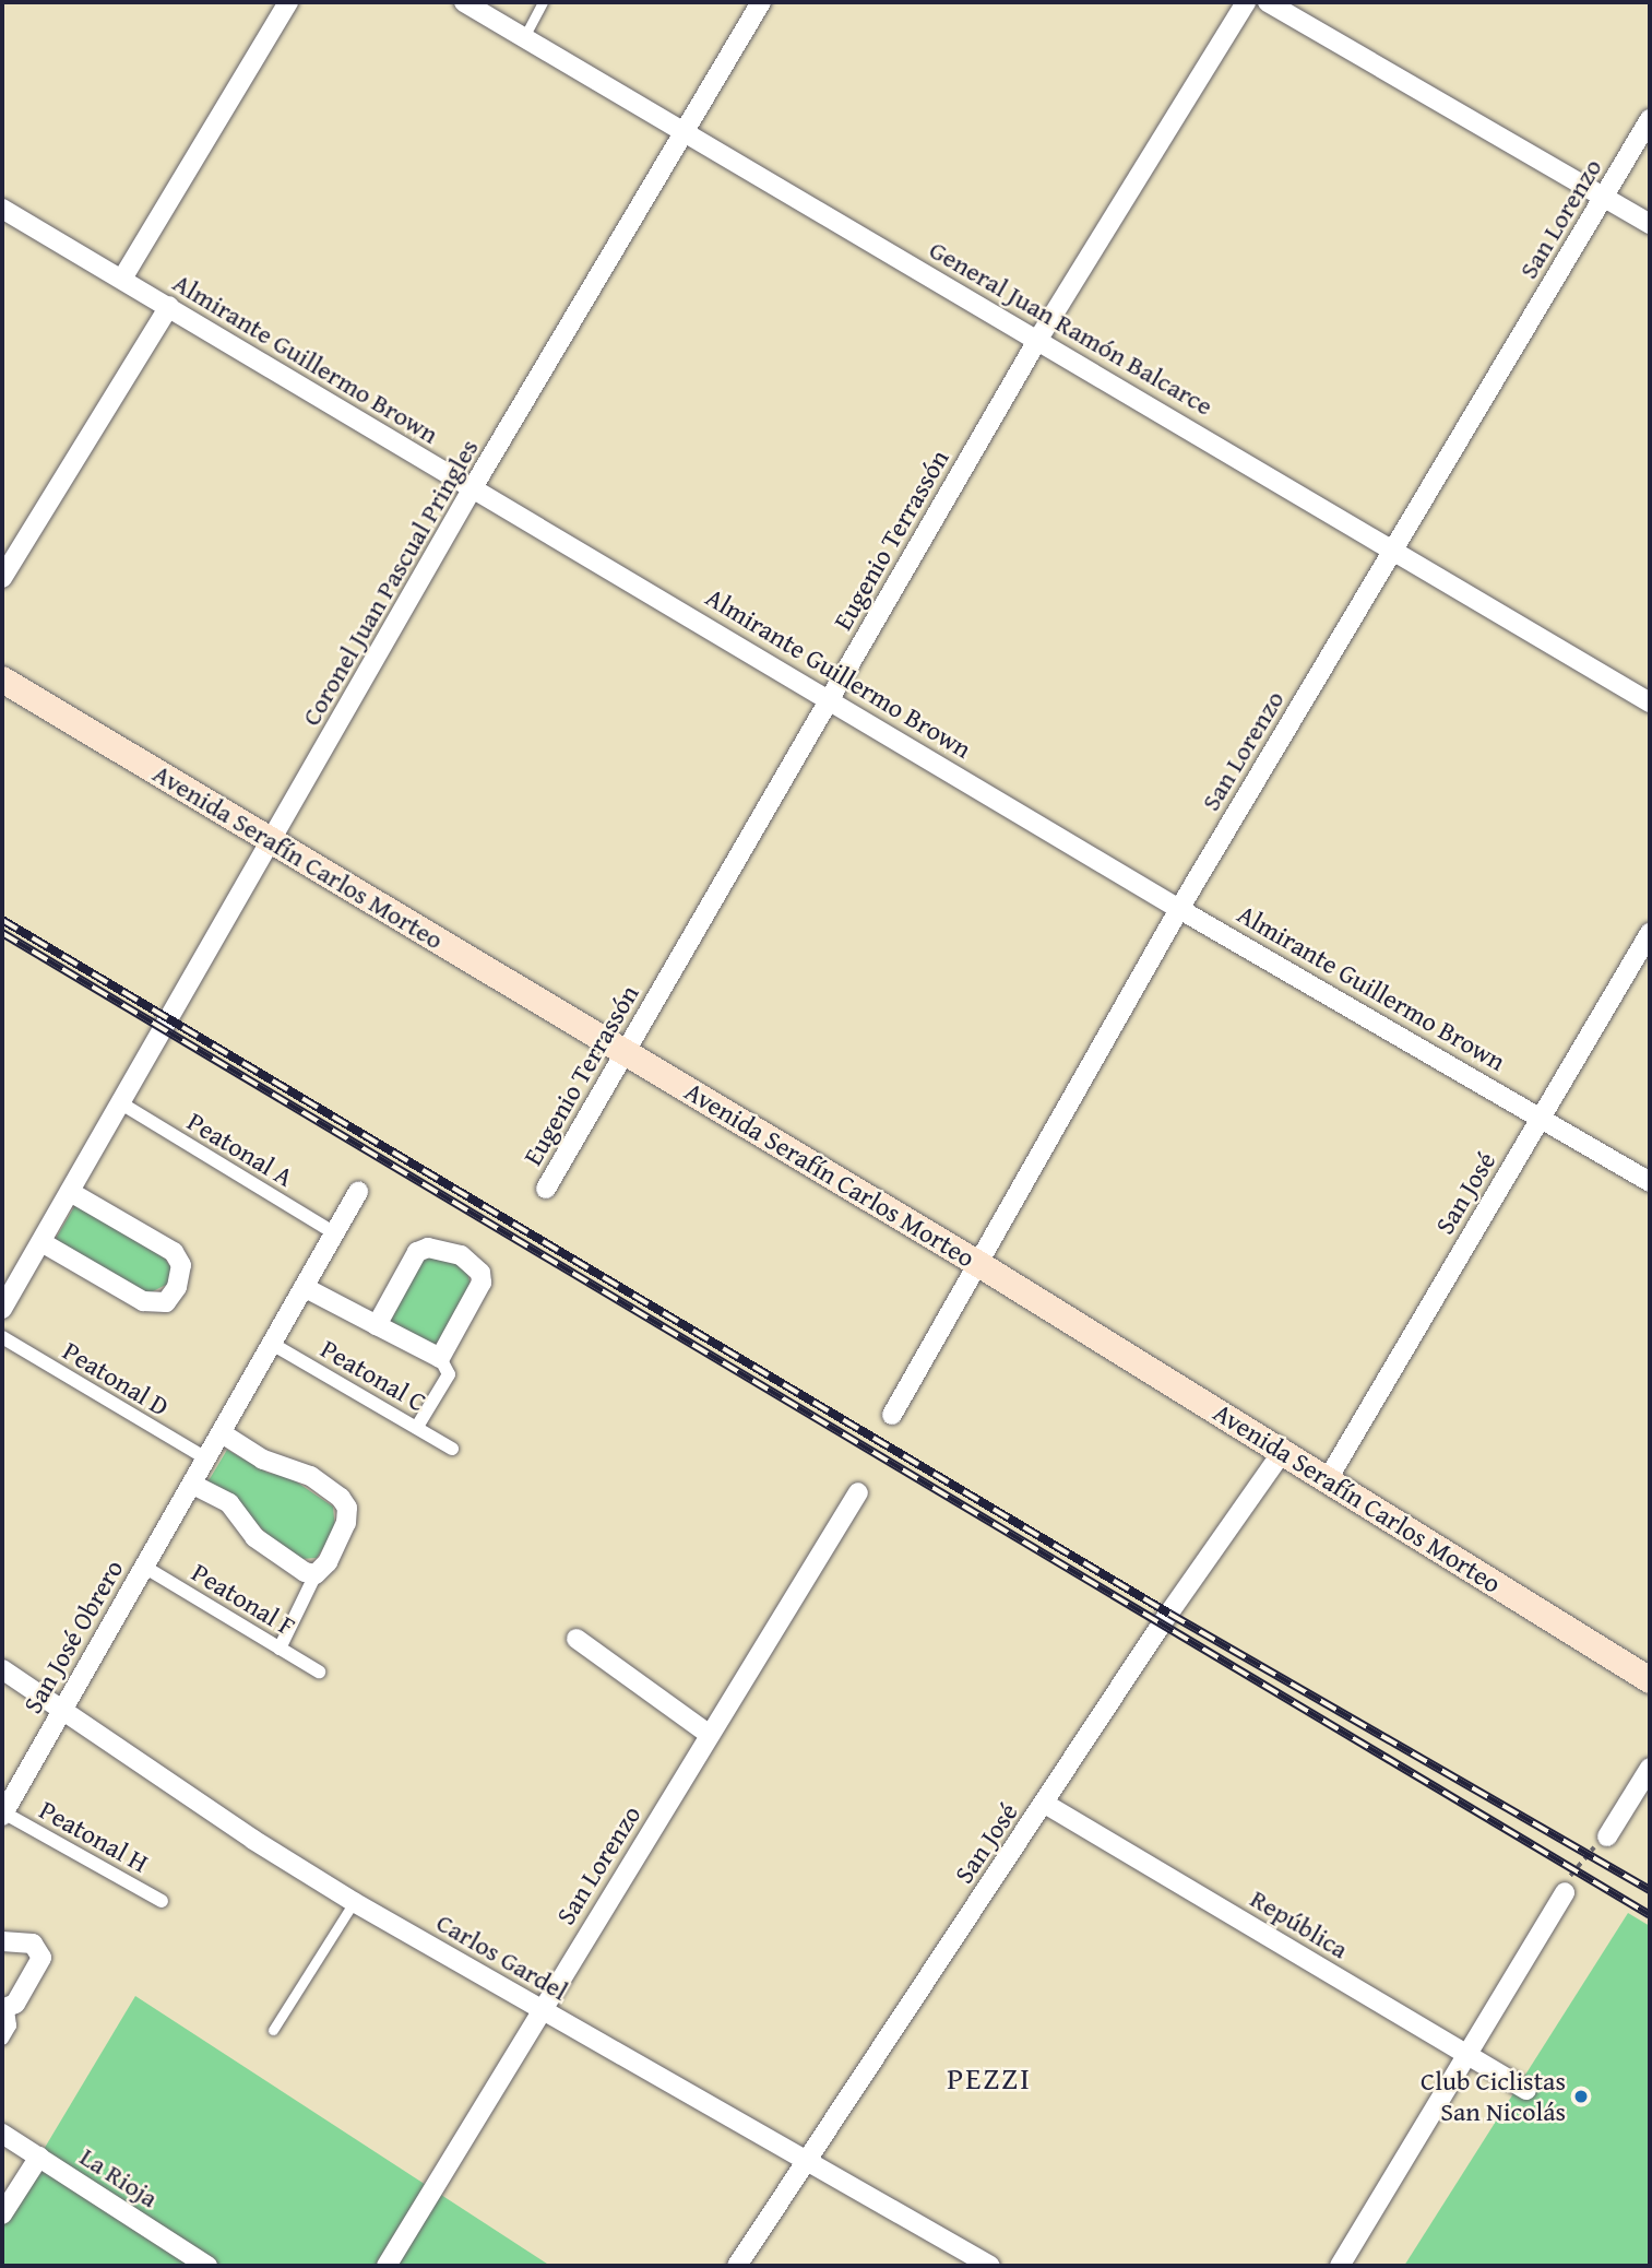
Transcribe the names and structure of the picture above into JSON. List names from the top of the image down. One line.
{"streets":{"main road":["Avenida Serafín Carlos Morteo"],"street":["San Lorenzo","General Juan Ramón Balcarce","Almirante Guillermo Brown","Eugenio Terrassón","Coronel Juan Pascual Pringles","Peatonal A","San José","Peatonal C","Peatonal D","Peatonal F","San José Obrero","Peatonal H","República","Carlos Gardel","La Rioja"]},"crossings":[["San Lorenzo","General Juan Ramón Balcarce"],["San Lorenzo","Almirante Guillermo Brown"],["San Lorenzo","Avenida Serafín Carlos Morteo"],["San Lorenzo","Carlos Gardel"],["General Juan Ramón Balcarce","Eugenio Terrassón"],["General Juan Ramón Balcarce","Coronel Juan Pascual Pringles"],["Almirante Guillermo Brown","Eugenio Terrassón"],["Almirante Guillermo Brown","Coronel Juan Pascual Pringles"],["Almirante Guillermo Brown","San José"],["Eugenio Terrassón","Avenida Serafín Carlos Morteo"],["Coronel Juan Pascual Pringles","Avenida Serafín Carlos Morteo"],["Coronel Juan Pascual Pringles","Peatonal A"],["Avenida Serafín Carlos Morteo","San José"],["Peatonal A","San José Obrero"],["San José","República"],["San José","Carlos Gardel"],["Peatonal C","San José Obrero"],["Peatonal D","San José Obrero"],["Peatonal F","San José Obrero"],["San José Obrero","Peatonal H"],["San José Obrero","Carlos Gardel"]],"districts":["PEZZI"],"places":["Club Ciclistas San Nicolás"]}
